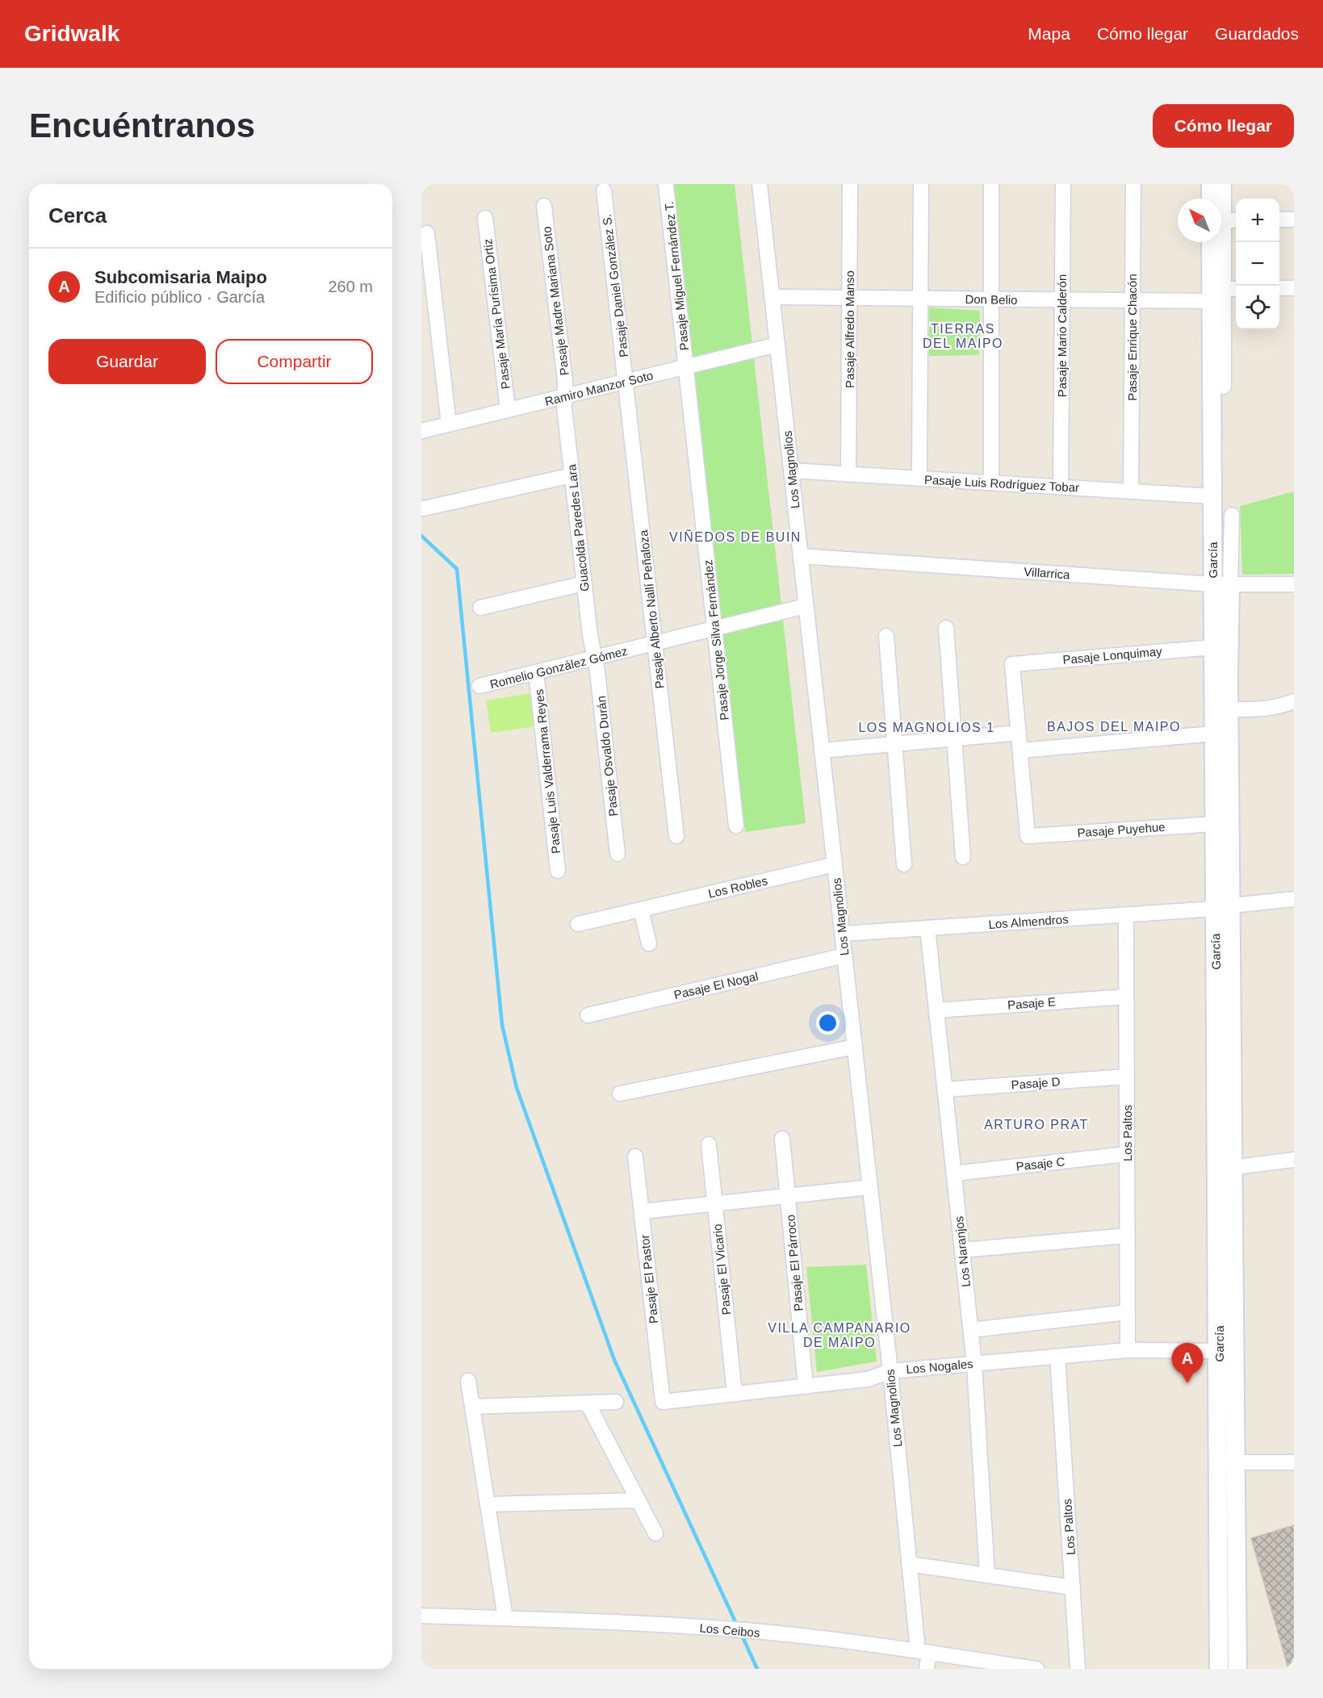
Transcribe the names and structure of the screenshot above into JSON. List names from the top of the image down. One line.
{"streets":{"street":["Pasaje Miguel Fernández T.","Pasaje Daniel González S.","Don Belio","Pasaje Madre Mariana Soto","Pasaje María Purísima Ortiz","Pasaje Alfredo Manso","Pasaje Mario Calderón","Pasaje Enrique Chacón","Ramiro Manzor Soto","Los Magnolios","Pasaje Luis Rodríguez Tobar","Guacolda Paredes Lara","García","Villarrica","Pasaje Alberto Nallí Peñaloza","Pasaje Jorge Silva Fernández","Pasaje Lonquimay","Romelio González Gómez","Pasaje Osvaldo Durán","Pasaje Luis Valderrama Reyes","Pasaje Puyehue","Los Robles","Los Almendros","Pasaje El Nogal","Pasaje E","Pasaje D","Los Paltos","Pasaje C","Los Naranjos","Pasaje El Párroco","Pasaje El Vicario","Pasaje El Pastor","Los Nogales","Los Ceibos"]},"crossings":[["Pasaje Miguel Fernández T.","Ramiro Manzor Soto"],["Pasaje Miguel Fernández T.","Pasaje Jorge Silva Fernández"],["Pasaje Daniel González S.","Ramiro Manzor Soto"],["Pasaje Daniel González S.","Pasaje Alberto Nallí Peñaloza"],["Don Belio","Pasaje Alfredo Manso"],["Don Belio","Pasaje Mario Calderón"],["Don Belio","Pasaje Enrique Chacón"],["Don Belio","Los Magnolios"],["Don Belio","García"],["Pasaje Madre Mariana Soto","Ramiro Manzor Soto"],["Pasaje Madre Mariana Soto","Guacolda Paredes Lara"],["Pasaje María Purísima Ortiz","Ramiro Manzor Soto"],["Pasaje Alfredo Manso","Pasaje Luis Rodríguez Tobar"],["Pasaje Mario Calderón","Pasaje Luis Rodríguez Tobar"],["Pasaje Enrique Chacón","Pasaje Luis Rodríguez Tobar"],["Ramiro Manzor Soto","Los Magnolios"],["Ramiro Manzor Soto","Guacolda Paredes Lara"],["Ramiro Manzor Soto","Pasaje Alberto Nallí Peñaloza"],["Ramiro Manzor Soto","Pasaje Jorge Silva Fernández"],["Los Magnolios","Pasaje Luis Rodríguez Tobar"],["Los Magnolios","Villarrica"],["Los Magnolios","Romelio González Gómez"],["Los Magnolios","Los Robles"],["Los Magnolios","Los Almendros"],["Los Magnolios","Pasaje El Nogal"],["Los Magnolios","Los Nogales"],["Los Magnolios","Los Ceibos"],["Pasaje Luis Rodríguez Tobar","García"],["Guacolda Paredes Lara","Romelio González Gómez"],["Guacolda Paredes Lara","Pasaje Osvaldo Durán"],["García","Villarrica"],["García","Pasaje Lonquimay"],["García","Pasaje Puyehue"],["García","Los Almendros"],["García","Los Nogales"],["Pasaje Alberto Nallí Peñaloza","Romelio González Gómez"],["Pasaje Jorge Silva Fernández","Romelio González Gómez"],["Romelio González Gómez","Pasaje Osvaldo Durán"],["Romelio González Gómez","Pasaje Luis Valderrama Reyes"],["Los Almendros","Los Paltos"],["Los Almendros","Los Naranjos"],["Pasaje E","Los Paltos"],["Pasaje E","Los Naranjos"],["Pasaje D","Los Paltos"],["Pasaje D","Los Naranjos"],["Los Paltos","Pasaje C"],["Los Paltos","Los Nogales"],["Pasaje C","Los Naranjos"],["Los Naranjos","Los Nogales"],["Pasaje El Párroco","Los Nogales"],["Pasaje El Vicario","Los Nogales"],["Pasaje El Pastor","Los Nogales"]],"districts":["TIERRAS DEL MAIPO","VIÑEDOS DE BUIN","BAJOS DEL MAIPO","LOS MAGNOLIOS 1","ARTURO PRAT","VILLA CAMPANARIO DE MAIPO"],"north":"top left","page":{"header":"Gridwalk","nav":["Mapa","Cómo llegar","Guardados"],"buttons":["Cómo llegar",["Guardar","Compartir"]],"title":"Encuéntranos","heading":"Cerca","map_buttons":["+","−"],"list":[{"mark":"A","name":"Subcomisaria Maipo","note":"Edificio público · García","value":"260 m"}],"pins":"A"}}
